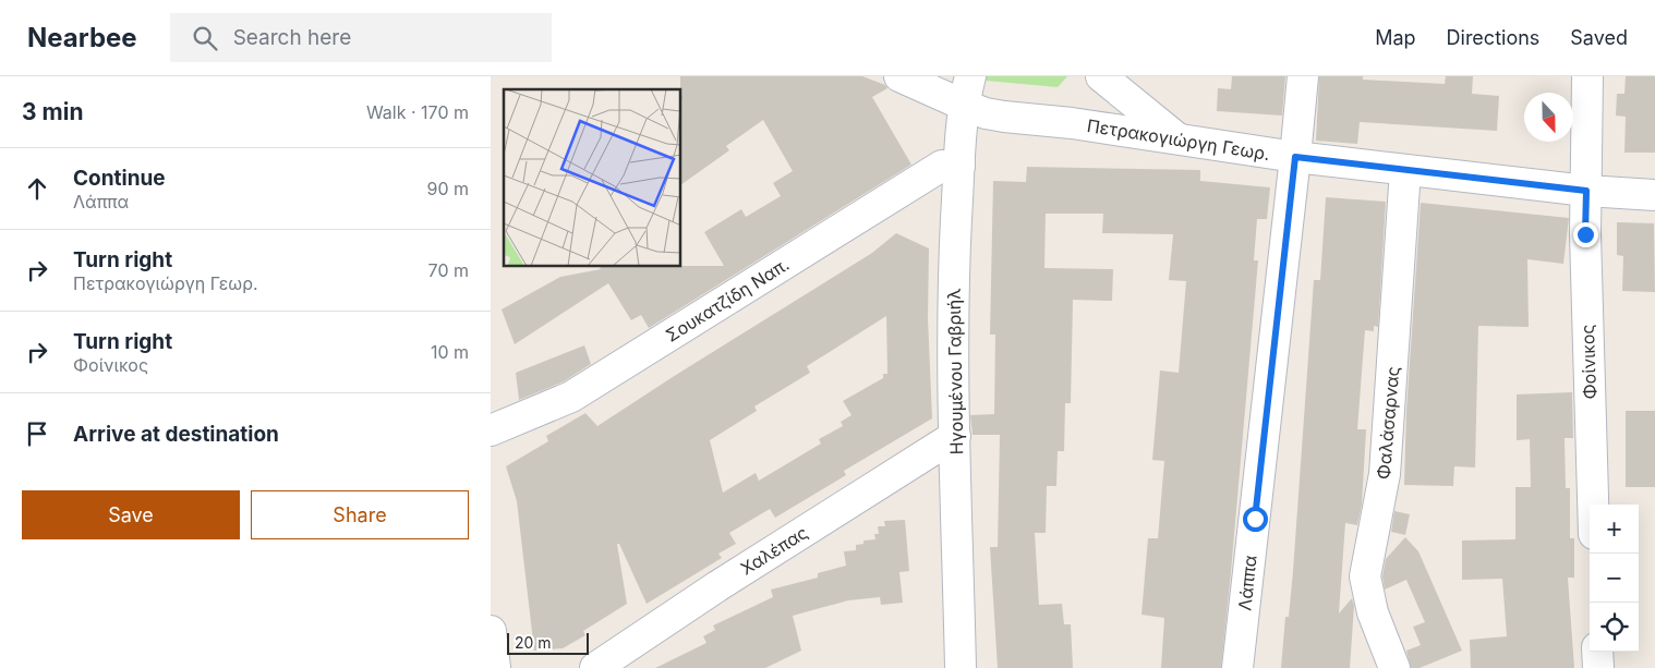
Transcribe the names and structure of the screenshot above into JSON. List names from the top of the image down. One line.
{"streets":{"street":["Πετρακογιώργη Γεωρ.","Σουκατζίδη Ναπ.","Φοίνικος","Ηγουμένου Γαβριήλ","Φαλάσαρνας","Χαλέπας","Λάππα"]},"crossings":[["Πετρακογιώργη Γεωρ.","Φοίνικος"],["Πετρακογιώργη Γεωρ.","Ηγουμένου Γαβριήλ"],["Πετρακογιώργη Γεωρ.","Φαλάσαρνας"],["Πετρακογιώργη Γεωρ.","Λάππα"],["Σουκατζίδη Ναπ.","Ηγουμένου Γαβριήλ"],["Ηγουμένου Γαβριήλ","Χαλέπας"]],"scale_bar":"20 m","north":"bottom","page":{"header":"Nearbee","search":"Search here","nav":["Map","Directions","Saved"],"heading":["3 min","Walk · 170 m"],"list":[["Continue","Λάππα","90 m"],["Turn right","Πετρακογιώργη Γεωρ.","70 m"],["Turn right","Φοίνικος","10 m"],"Arrive at destination"],"buttons":["Save","Share"],"map_buttons":["+","−"],"scale":"20 m"}}
